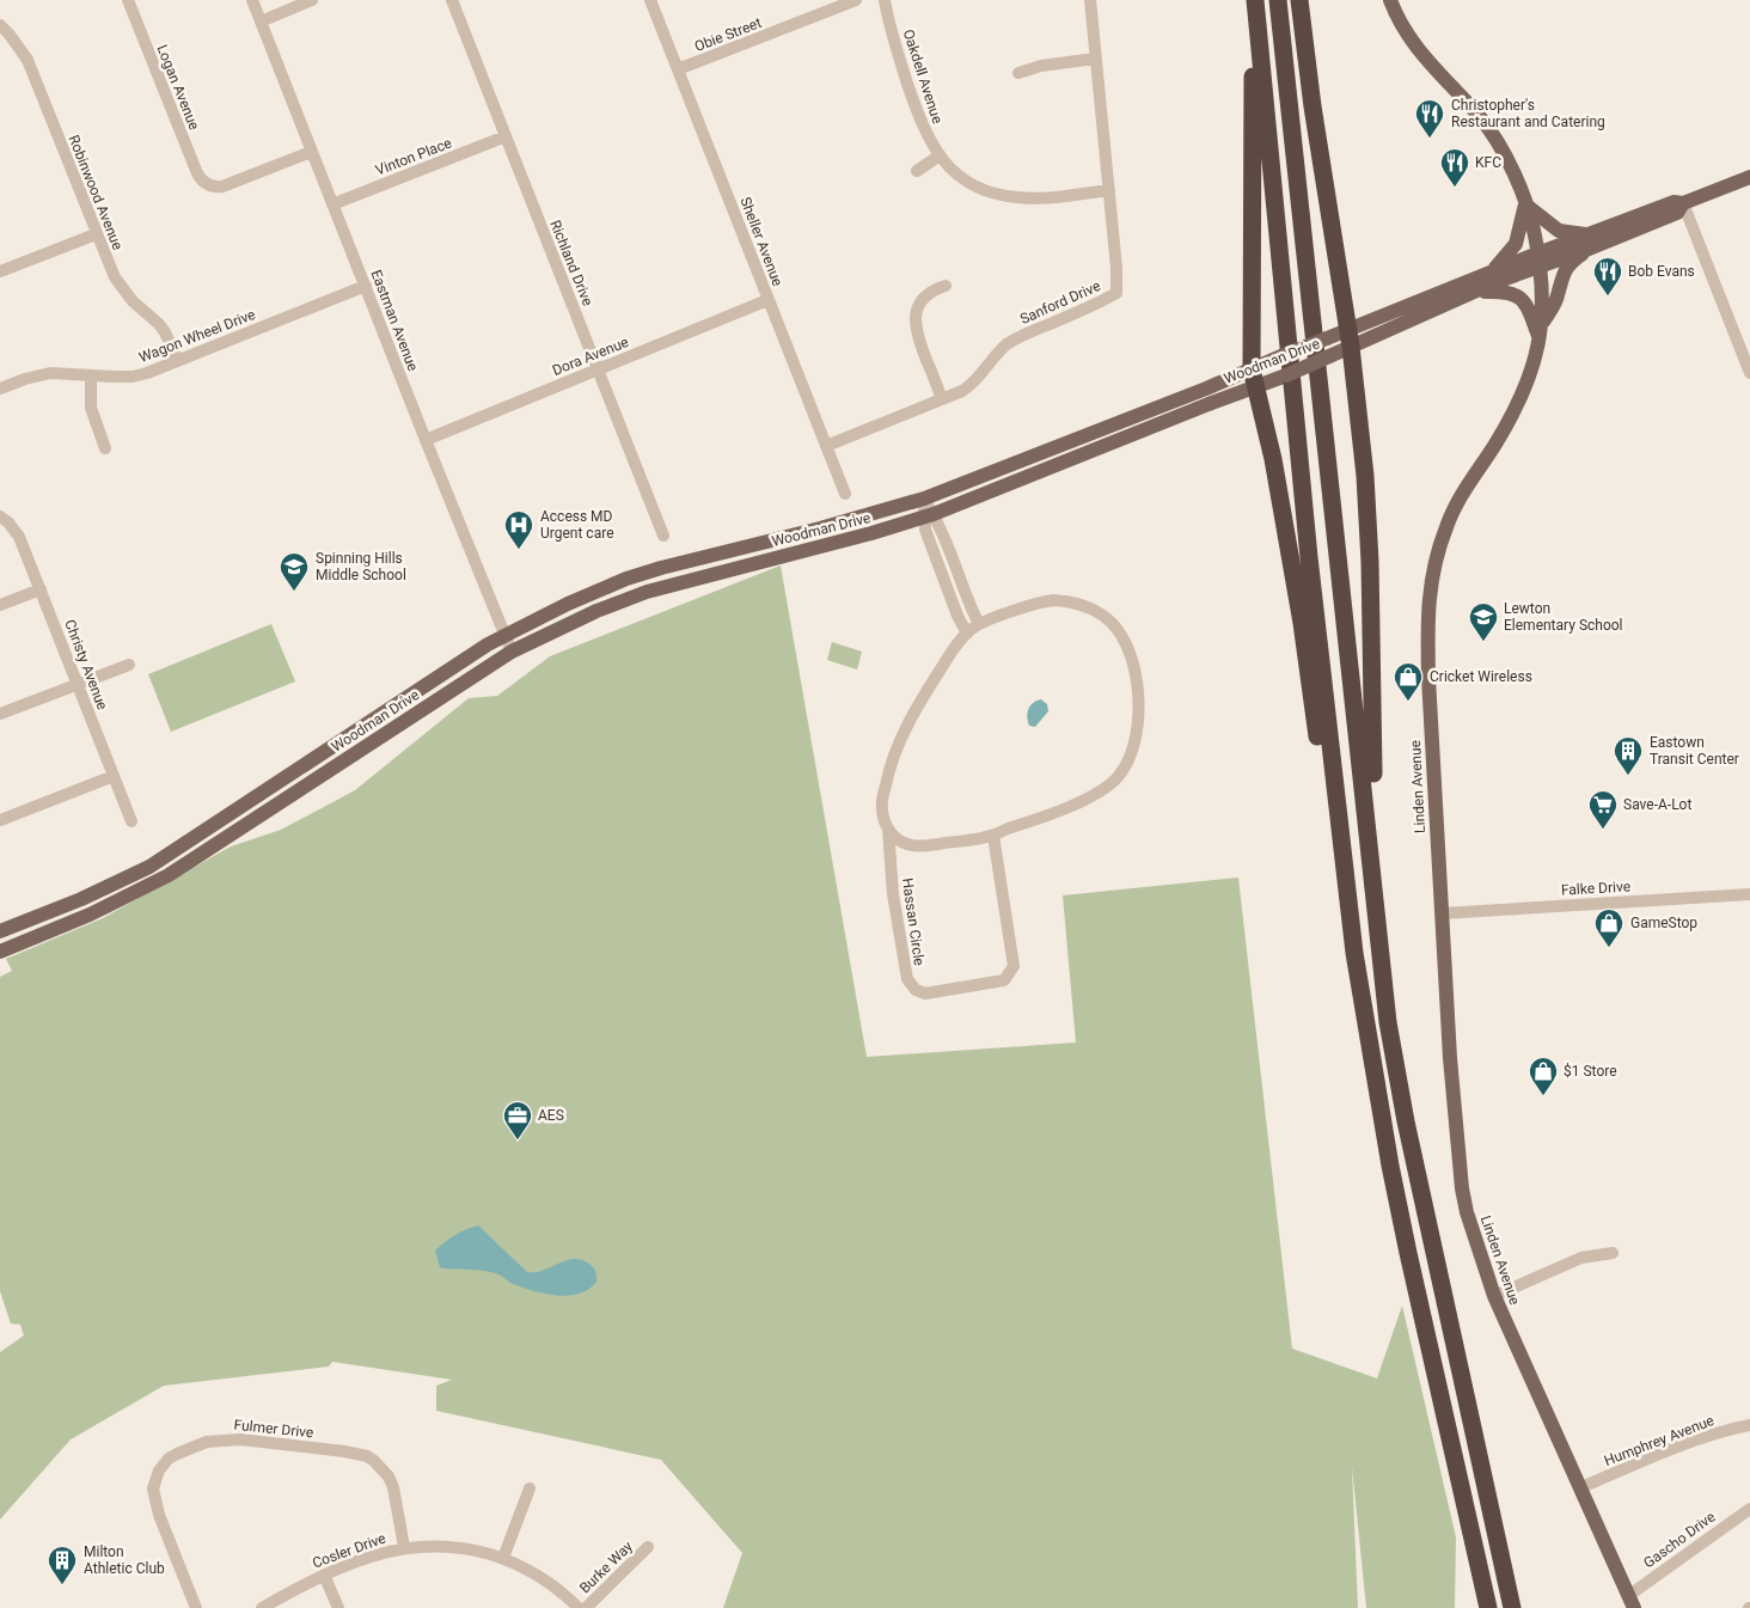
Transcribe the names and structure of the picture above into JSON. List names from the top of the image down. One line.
{"streets":{"main road":["Woodman Drive","Linden Avenue"],"street":["Obie Street","Oakdell Avenue","Logan Avenue","Vinton Place","Robinwood Avenue","Sheller Avenue","Richland Drive","Sanford Drive","Eastman Avenue","Wagon Wheel Drive","Dora Avenue","Christy Avenue","Falke Drive","Hassan Circle","Fulmer Drive","Humphrey Avenue","Gascho Drive","Cosler Drive","Burke Way"]},"crossings":[["Obie Street","Sheller Avenue"],["Oakdell Avenue","Sanford Drive"],["Logan Avenue","Eastman Avenue"],["Vinton Place","Richland Drive"],["Vinton Place","Eastman Avenue"],["Robinwood Avenue","Wagon Wheel Drive"],["Sheller Avenue","Sanford Drive"],["Sheller Avenue","Dora Avenue"],["Richland Drive","Dora Avenue"],["Eastman Avenue","Wagon Wheel Drive"],["Eastman Avenue","Dora Avenue"],["Eastman Avenue","Woodman Drive"],["Woodman Drive","Linden Avenue"],["Linden Avenue","Falke Drive"],["Linden Avenue","Humphrey Avenue"],["Linden Avenue","Gascho Drive"],["Fulmer Drive","Cosler Drive"]],"places":{"restaurant":["Christopher's Restaurant and Catering","KFC","Bob Evans"],"hospital":["Access MD Urgent care"],"school or university":["Spinning Hills Middle School","Lewton Elementary School"],"shop":["Cricket Wireless","GameStop","$1 Store"],"building":["Eastown Transit Center","Milton Athletic Club"],"supermarket":["Save-A-Lot"],"office":["AES"]}}
